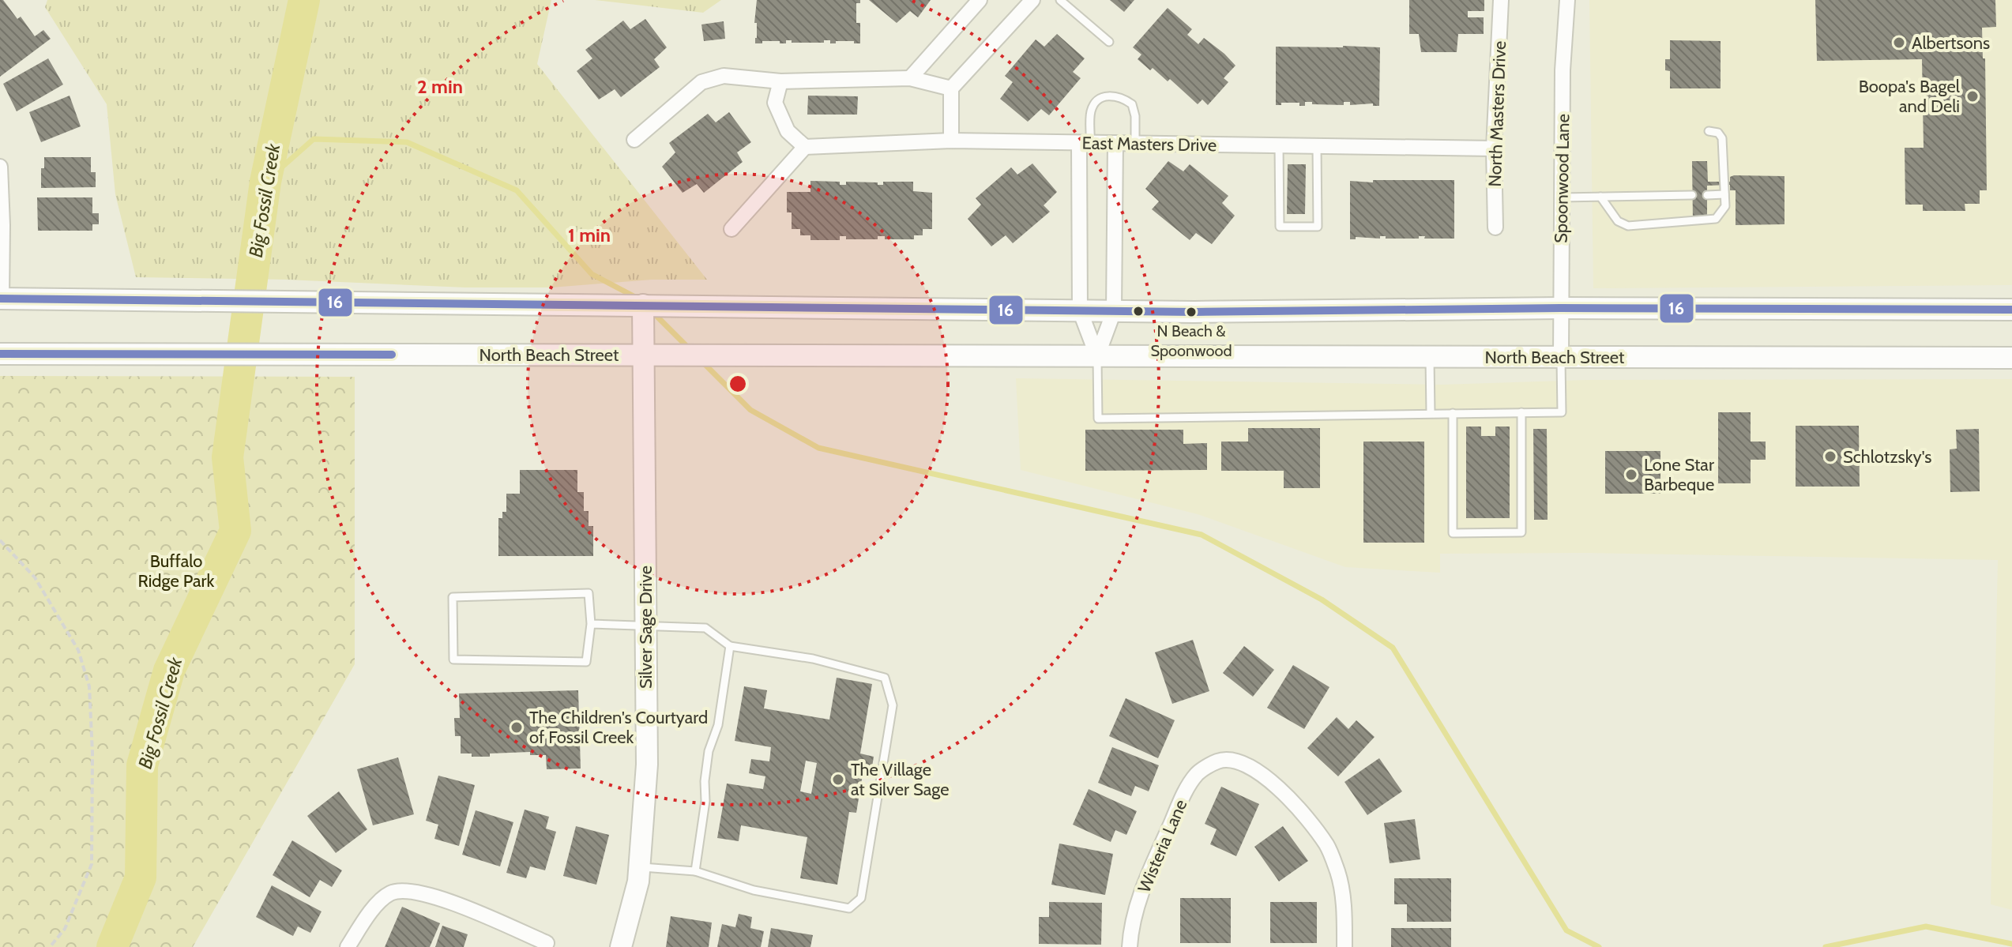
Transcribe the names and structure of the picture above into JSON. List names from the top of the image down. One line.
{"streets":{"main road":["North Beach Street","Silver Sage Drive"],"street":["North Masters Drive","East Masters Drive","Spoonwood Lane","Wisteria Lane"]},"crossings":[["North Masters Drive","East Masters Drive"],["Spoonwood Lane","North Beach Street"],["North Beach Street","Silver Sage Drive"]],"water":["Big Fossil Creek"],"parks":["Buffalo Ridge Park"],"places":["Albertsons","Boopa's Bagel and Deli","N Beach & Spoonwood","Schlotzsky's","Lone Star Barbeque","The Children's Courtyard of Fossil Creek","The Village at Silver Sage"],"lines":["transit line 16"],"rings":["2 min","1 min"]}
